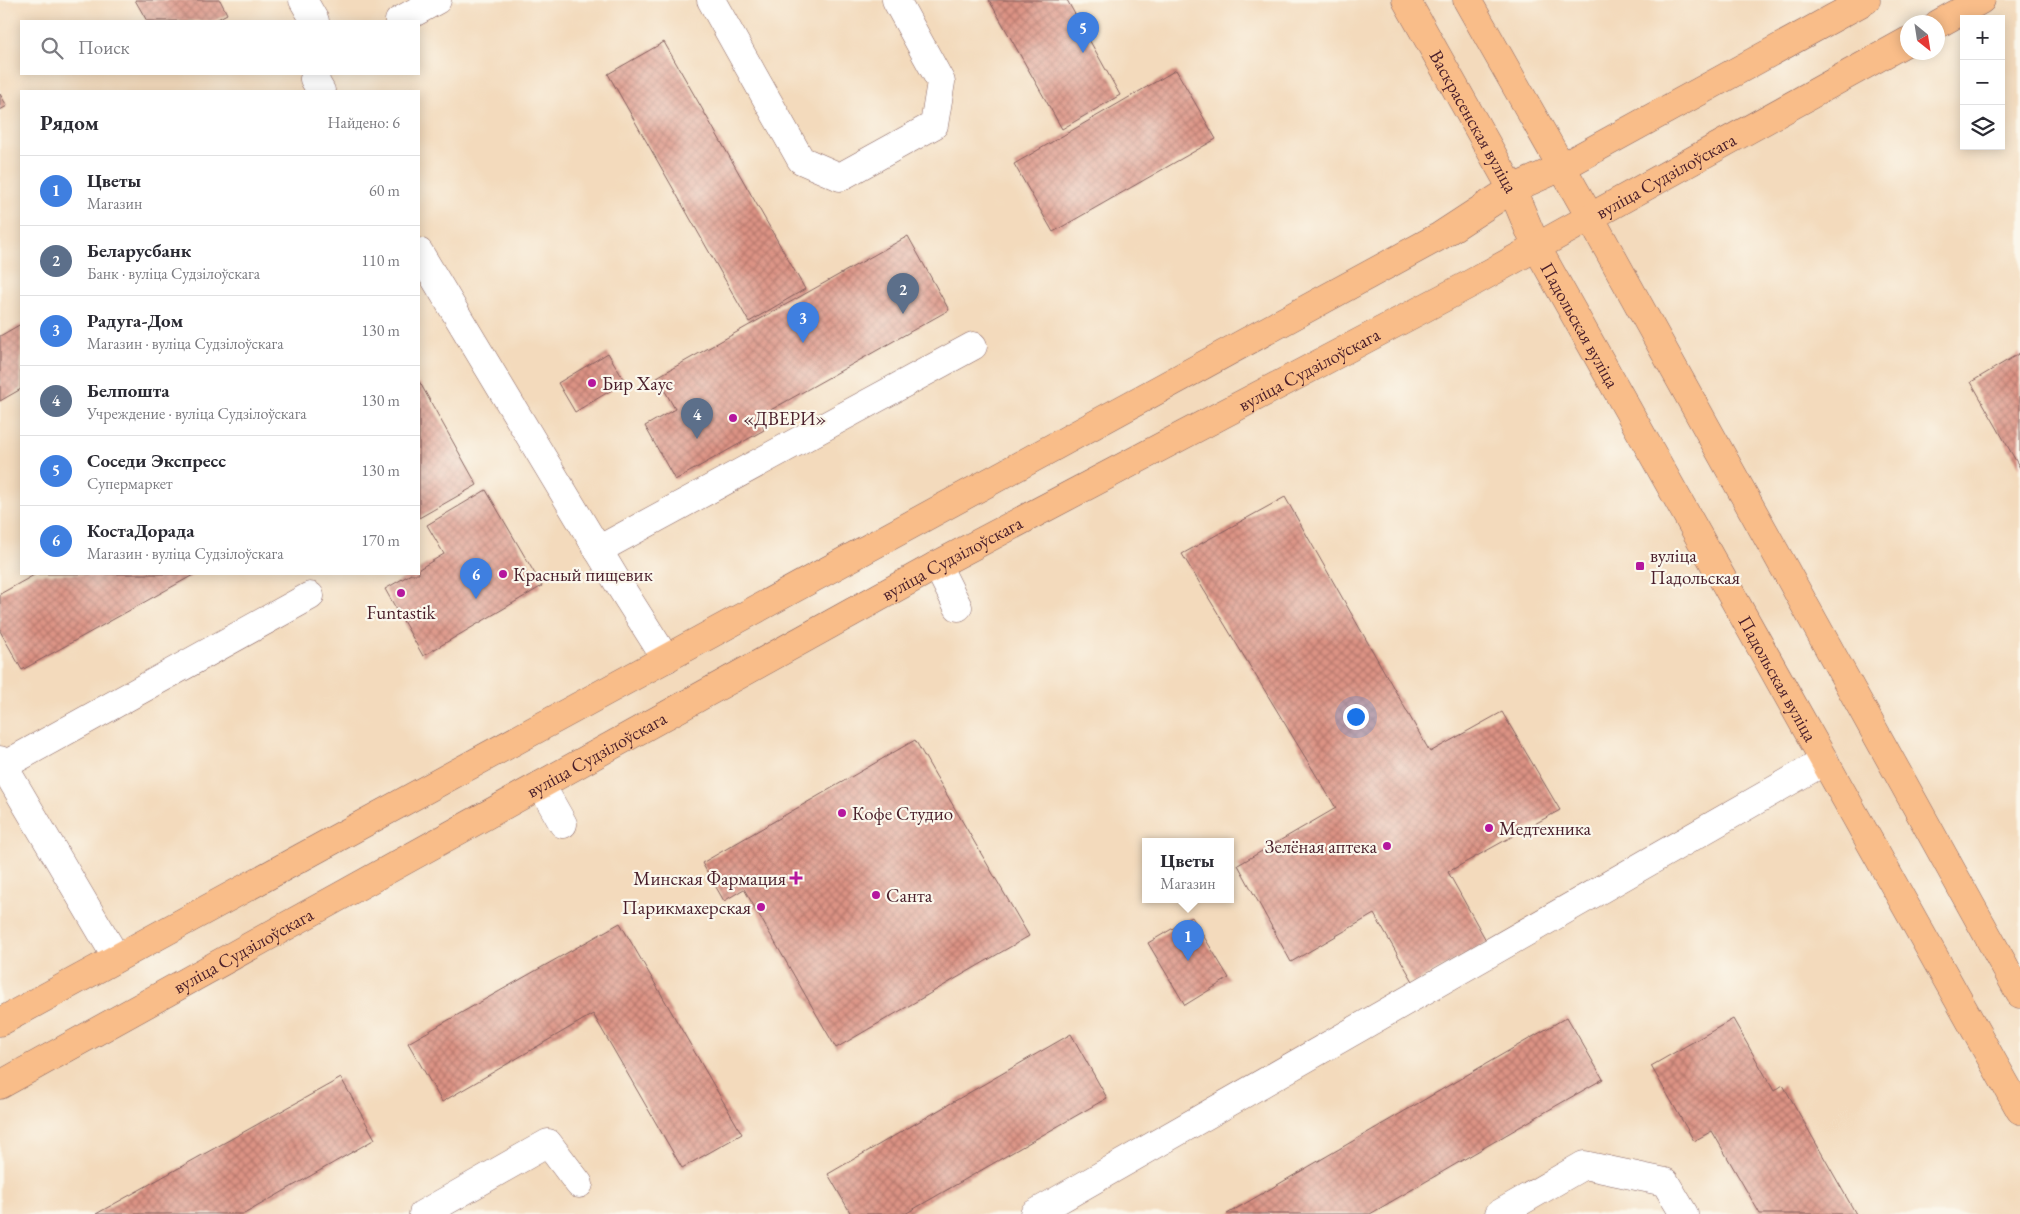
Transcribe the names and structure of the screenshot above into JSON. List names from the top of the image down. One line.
{"streets":{"main road":["Васкрасенская вуліца","вуліца Судзілоўскага","Падольская вуліца"]},"crossings":[["Васкрасенская вуліца","вуліца Судзілоўскага"],["Васкрасенская вуліца","Падольская вуліца"],["вуліца Судзілоўскага","Падольская вуліца"]],"places":{"other":["Бир Хаус","«ДВЕРИ»","Красный пищевик","Funtastik","Кофе Студио","Медтехника","Зелёная аптека","Санта","Парикмахерская"],"transit":["вуліца Падольская"],"health":["Минская Фармация"]},"north":"bottom right","page":{"pins":["5","2","3","4","6","1"],"map_buttons":["+","−"],"search":"Поиск","heading":["Рядом","Найдено: 6"],"list":[{"mark":"1","name":"Цветы","note":"Магазин","value":"60 m"},{"mark":"2","name":"Беларусбанк","note":"Банк · вуліца Судзілоўскага","value":"110 m"},{"mark":"3","name":"Радуга-Дом","note":"Магазин · вуліца Судзілоўскага","value":"130 m"},{"mark":"4","name":"Белпошта","note":"Учреждение · вуліца Судзілоўскага","value":"130 m"},{"mark":"5","name":"Соседи Экспресс","note":"Супермаркет","value":"130 m"},{"mark":"6","name":"КостаДорада","note":"Магазин · вуліца Судзілоўскага","value":"170 m"}],"popup":["Цветы","Магазин"]}}
